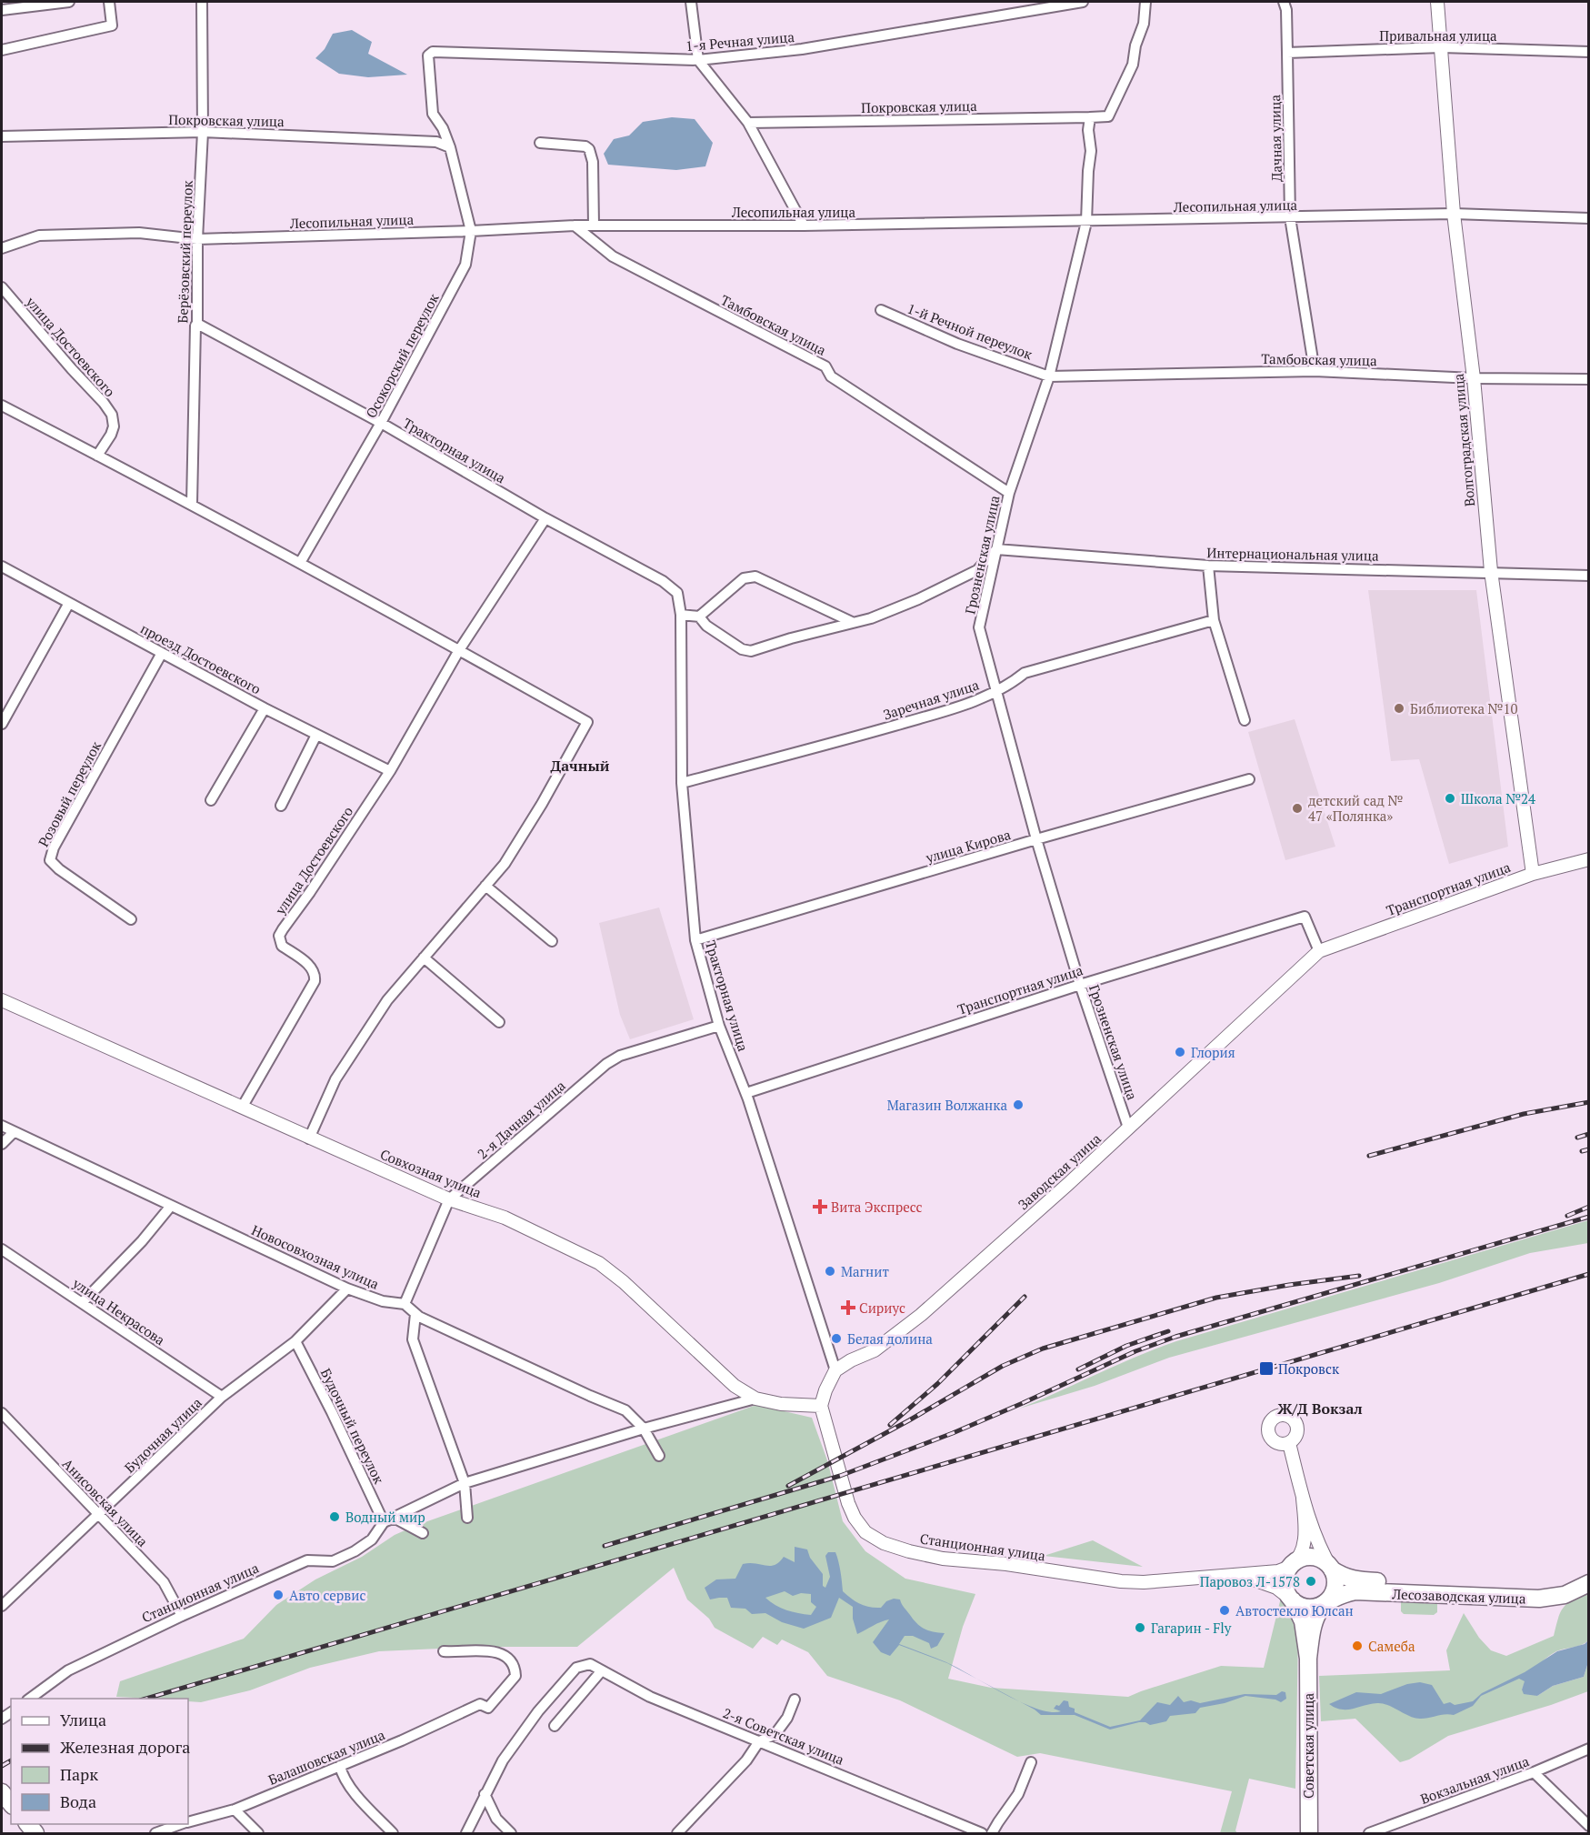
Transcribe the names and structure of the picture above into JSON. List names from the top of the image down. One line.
{"streets":{"main road":["Лесозаводская улица","Советская улица"],"street":["Привальная улица","1-я Речная улица","Покровская улица","Дачная улица","Лесопильная улица","Берёзовский переулок","Тамбовская улица","1-й Речной переулок","улица Достоевского","Осокорский переулок","Волгоградская улица","Тракторная улица","Интернациональная улица","Грозненская улица","проезд Достоевского","Заречная улица","Розовый переулок","улица Кирова","Транспортная улица","2-я Дачная улица","Заводская улица","Совхозная улица","Новосовхозная улица","улица Некрасова","Будочный переулок","Будочная улица","Анисовская улица","Станционная улица","2-я Советская улица","Балашовская улица","Вокзальная улица"]},"crossings":[["Привальная улица","Дачная улица"],["Привальная улица","Волгоградская улица"],["1-я Речная улица","Покровская улица"],["1-я Речная улица","Осокорский переулок"],["Покровская улица","Берёзовский переулок"],["Покровская улица","Осокорский переулок"],["Покровская улица","Грозненская улица"],["Дачная улица","Лесопильная улица"],["Дачная улица","Тамбовская улица"],["Лесопильная улица","Берёзовский переулок"],["Лесопильная улица","Тамбовская улица"],["Лесопильная улица","Осокорский переулок"],["Лесопильная улица","Волгоградская улица"],["Лесопильная улица","Грозненская улица"],["Берёзовский переулок","Тракторная улица"],["Тамбовская улица","1-й Речной переулок"],["Тамбовская улица","Волгоградская улица"],["Тамбовская улица","Грозненская улица"],["1-й Речной переулок","Грозненская улица"],["улица Достоевского","Тракторная улица"],["улица Достоевского","проезд Достоевского"],["улица Достоевского","Совхозная улица"],["Осокорский переулок","Тракторная улица"],["Волгоградская улица","Интернациональная улица"],["Волгоградская улица","Транспортная улица"],["Тракторная улица","Заречная улица"],["Тракторная улица","улица Кирова"],["Тракторная улица","Транспортная улица"],["Тракторная улица","2-я Дачная улица"],["Тракторная улица","Заводская улица"],["Интернациональная улица","Грозненская улица"],["Грозненская улица","Заречная улица"],["Грозненская улица","улица Кирова"],["Грозненская улица","Транспортная улица"],["Грозненская улица","Заводская улица"],["проезд Достоевского","Розовый переулок"],["Транспортная улица","Заводская улица"],["2-я Дачная улица","Совхозная улица"],["2-я Дачная улица","Новосовхозная улица"],["Совхозная улица","Станционная улица"],["Новосовхозная улица","Будочная улица"],["улица Некрасова","Будочная улица"],["Будочный переулок","Будочная улица"],["Будочный переулок","Станционная улица"],["Будочная улица","Анисовская улица"],["Анисовская улица","Станционная улица"],["Станционная улица","Лесозаводская улица"],["Станционная улица","Советская улица"],["Лесозаводская улица","Советская улица"]],"districts":["Дачный","Ж/Д Вокзал"],"places":{"other":["Библиотека №10","Школа №24","детский сад № 47 «Полянка»","Глория","Магазин Волжанка","Магнит","Белая долина","Водный мир","Паровоз Л-1578","Авто сервис","Автостекло Юлсан","Гагарин - Fly","Самеба"],"health":["Вита Экспресс","Сириус"],"transit":["Покровск"]},"legend":["Улица","Железная дорога","Парк","Вода"]}
